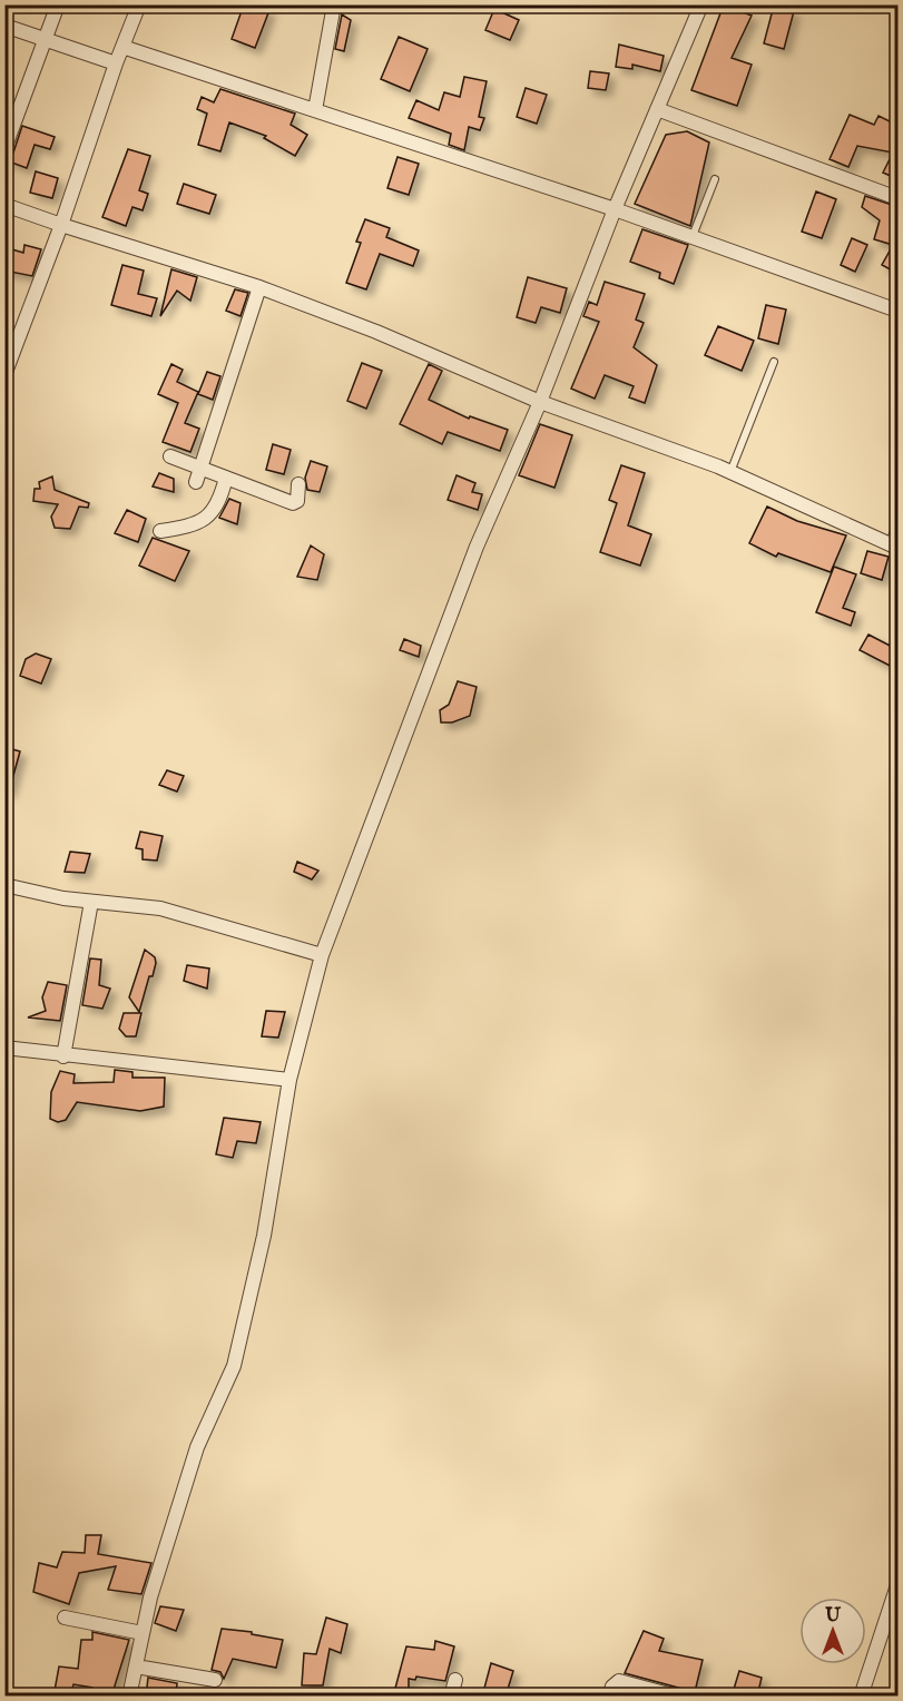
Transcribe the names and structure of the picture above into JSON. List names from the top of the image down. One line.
{"north":"top"}
